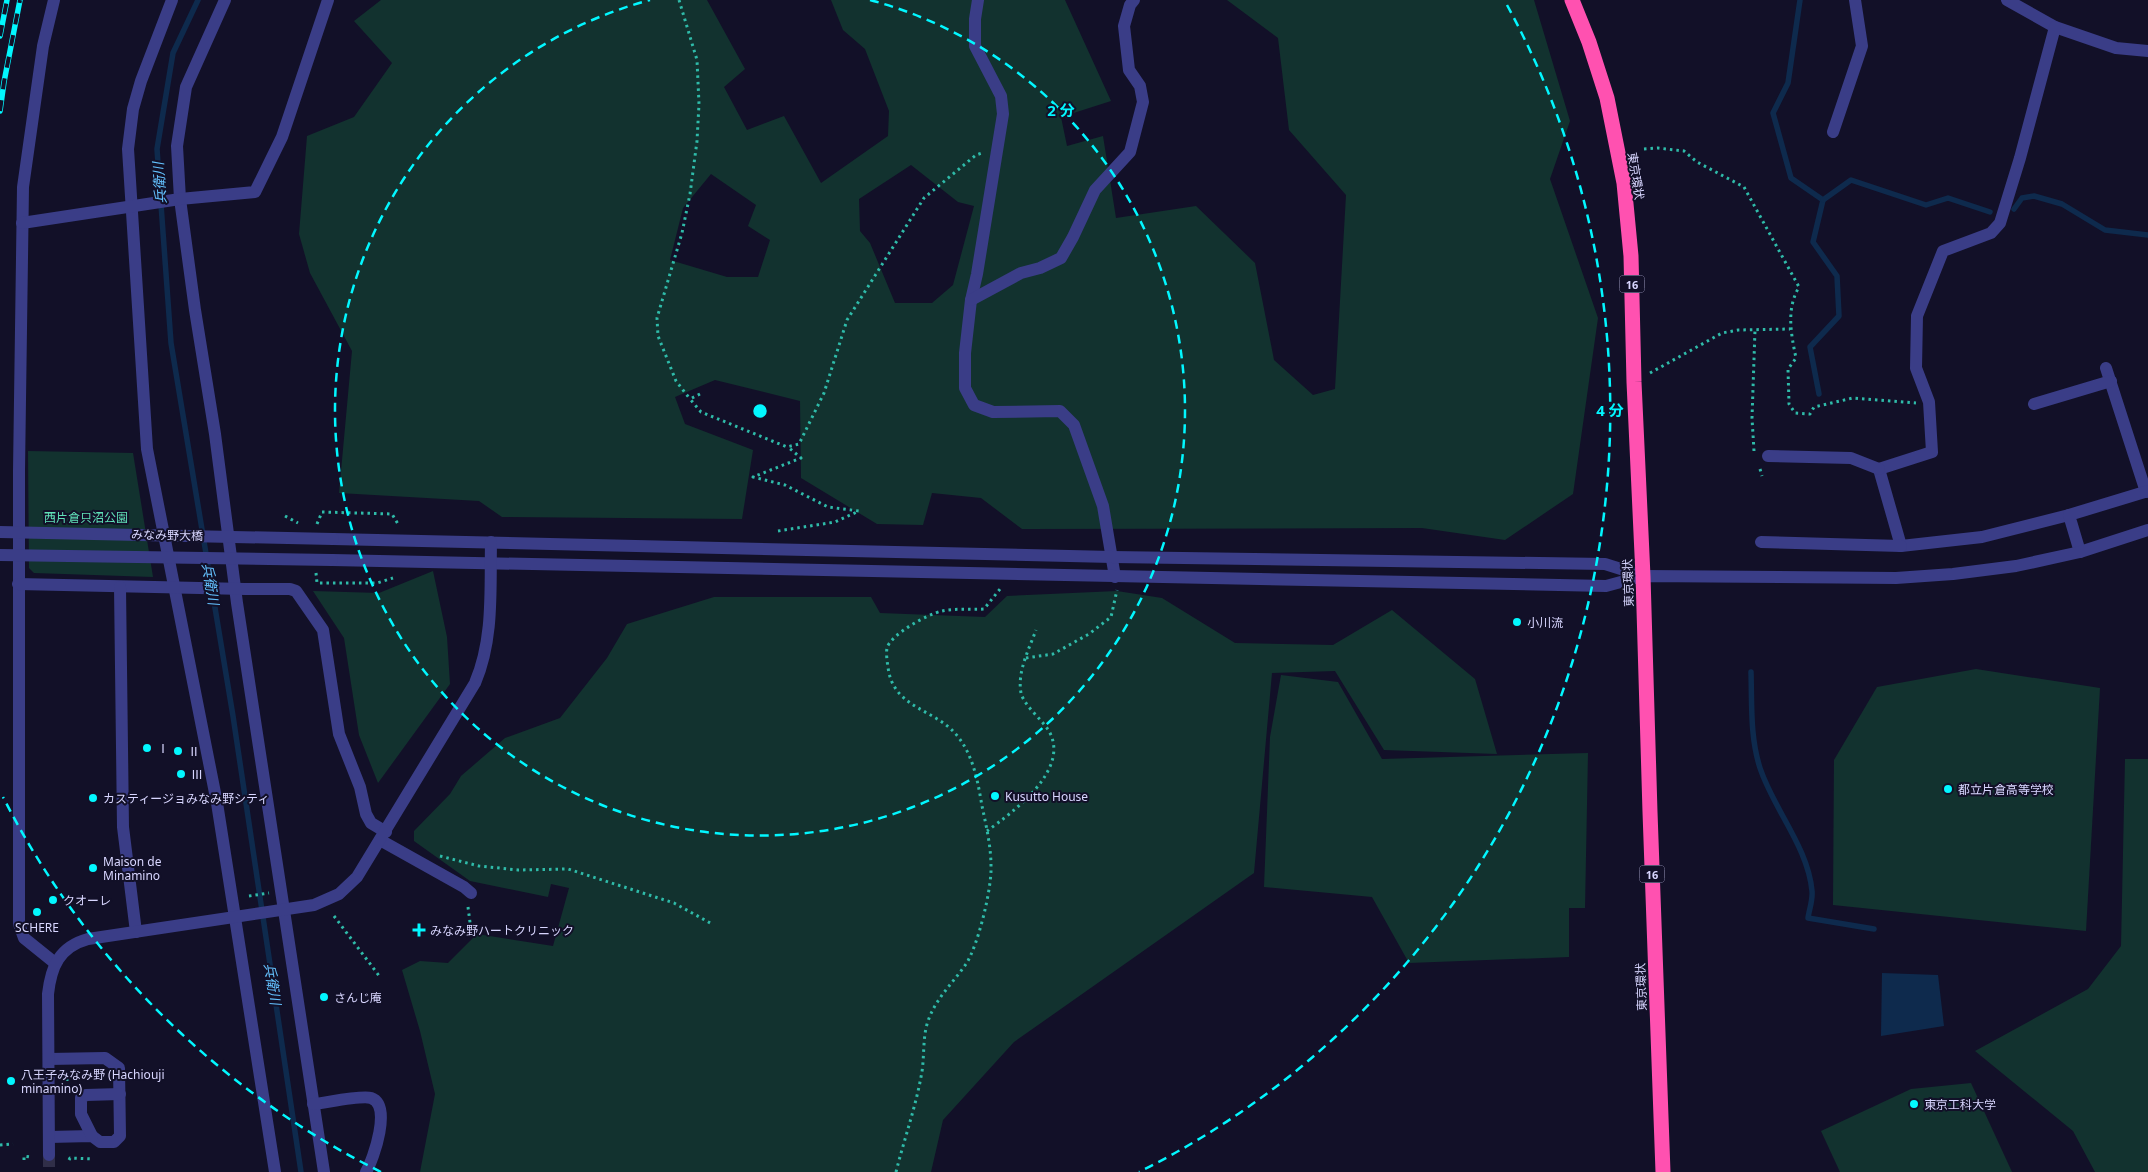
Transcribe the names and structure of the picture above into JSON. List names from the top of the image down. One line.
{"streets":{"highway":["東京環状","16"],"street":["みなみ野大橋"]},"crossings":[["東京環状","みなみ野大橋"]],"water":["兵衛川"],"parks":["西片倉只沼公園"],"places":{"other":["小川流","Ⅰ","Ⅱ","Ⅲ","都立片倉高等学校","Kusutto House","カスティージョみなみ野シティ","Maison de Minamino","クオーレ","SCHERE","さんじ庵","八王子みなみ野 (Hachiouji minamino)","東京工科大学"],"health":["みなみ野ハートクリニック"]},"rings":["2 分","4 分"]}
